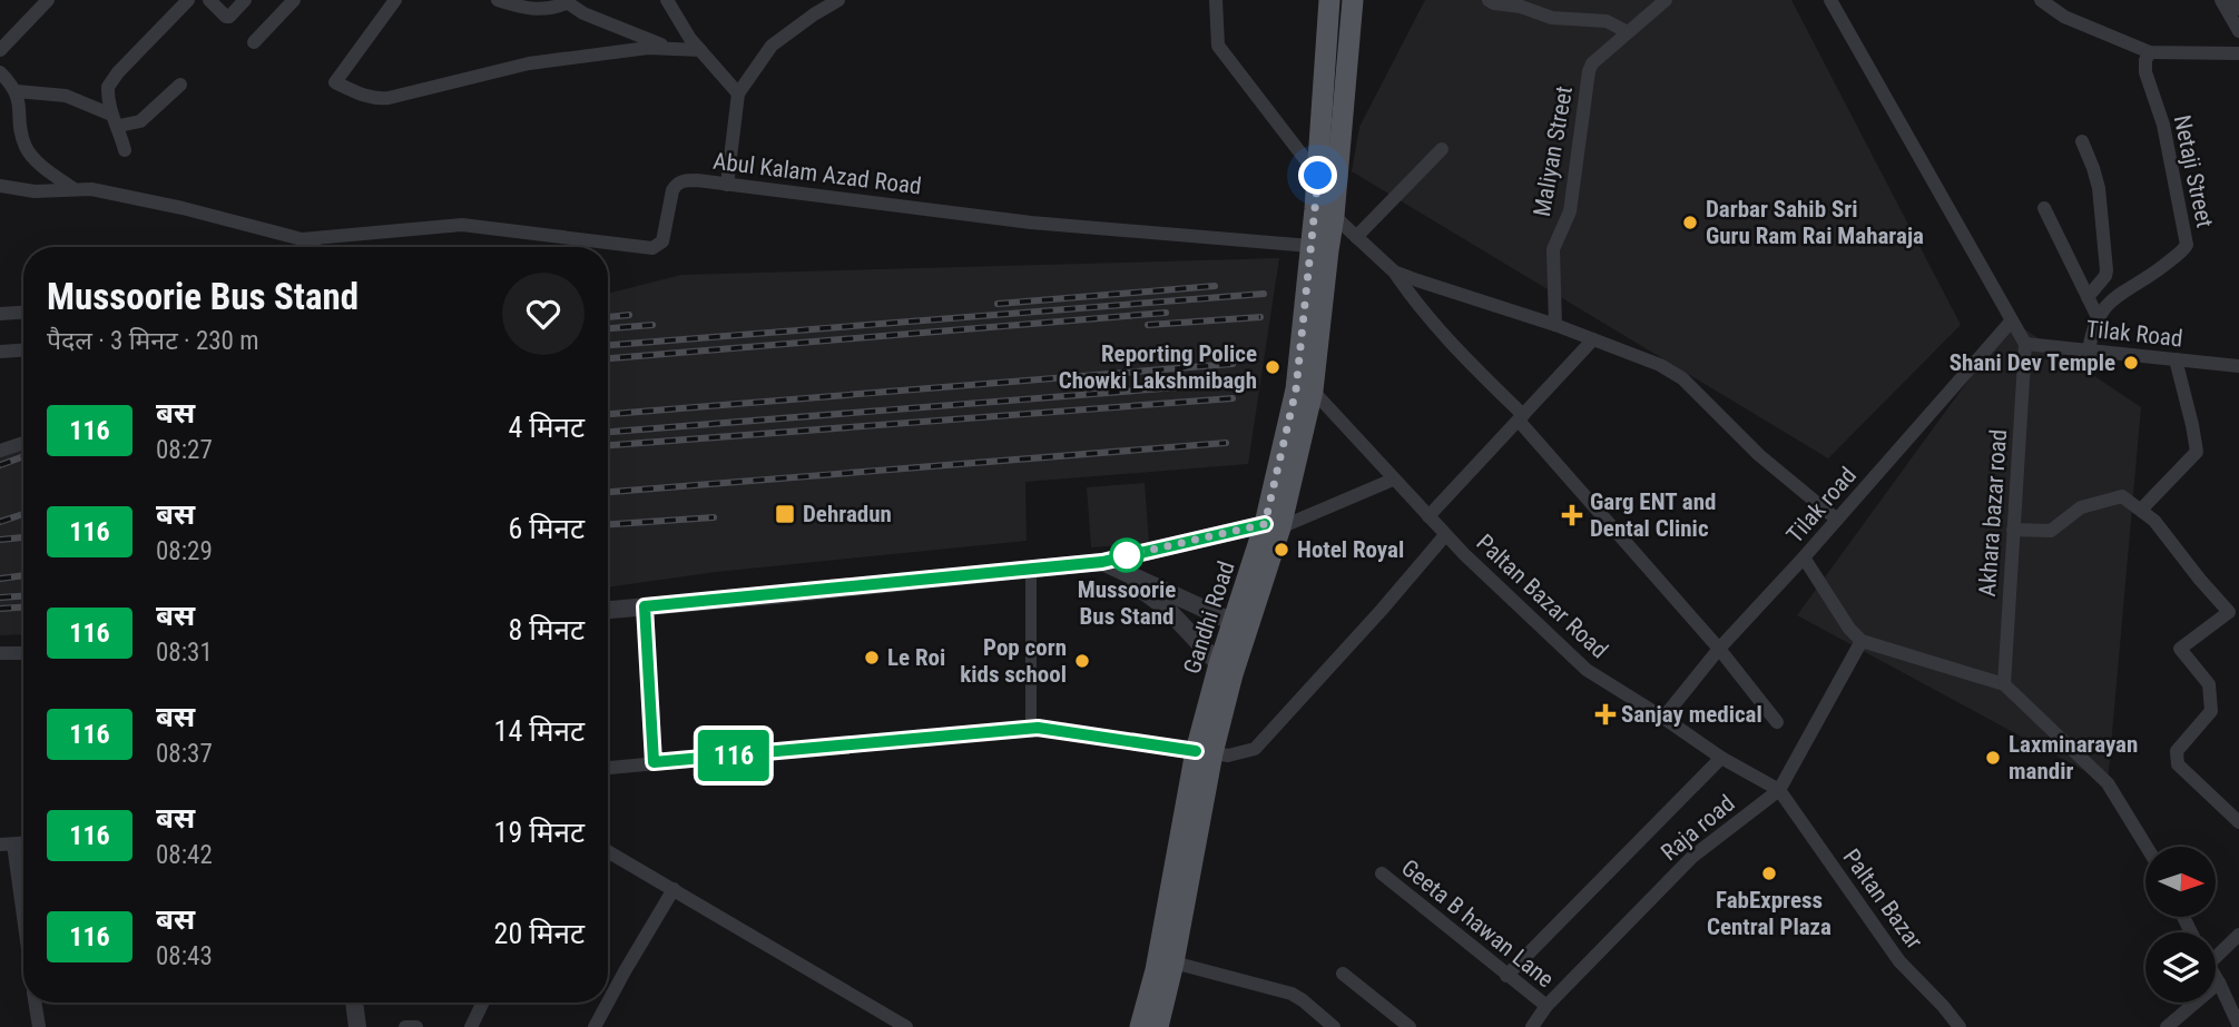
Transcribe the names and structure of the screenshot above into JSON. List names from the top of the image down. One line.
{"streets":{"main road":["Gandhi Road"],"street":["Maliyan Street","Netaji Street","Abul Kalam Azad Road","Tilak Road","Tilak road","Akhara bazar road","Paltan Bazar Road","Raja road","Paltan Bazar","Geeta B hawan Lane"]},"crossings":[["Netaji Street","Tilak Road"],["Abul Kalam Azad Road","Gandhi Road"],["Tilak Road","Akhara bazar road"],["Tilak road","Paltan Bazar Road"],["Paltan Bazar Road","Gandhi Road"],["Paltan Bazar Road","Raja road"],["Paltan Bazar Road","Paltan Bazar"],["Raja road","Paltan Bazar"],["Raja road","Geeta B hawan Lane"]],"places":{"other":["Darbar Sahib Sri Guru Ram Rai Maharaja","Shani Dev Temple","Reporting Police Chowki Lakshmibagh","Hotel Royal","Mussoorie Bus Stand","Le Roi","Pop corn kids school","Laxminarayan mandir","FabExpress Central Plaza"],"transit":["Dehradun"],"health":["Garg ENT and Dental Clinic","Sanjay medical"]},"lines":["bus line 116"],"north":"right","page":{"on_map":"116","heading":["Mussoorie Bus Stand","पैदल · 3 मिनट · 230 m"],"list":[{"mark":"116","name":"बस","note":"08:27","value":"4 मिनट"},{"mark":"116","name":"बस","note":"08:29","value":"6 मिनट"},{"mark":"116","name":"बस","note":"08:31","value":"8 मिनट"},{"mark":"116","name":"बस","note":"08:37","value":"14 मिनट"},{"mark":"116","name":"बस","note":"08:42","value":"19 मिनट"},{"mark":"116","name":"बस","note":"08:43","value":"20 मिनट"}]}}
